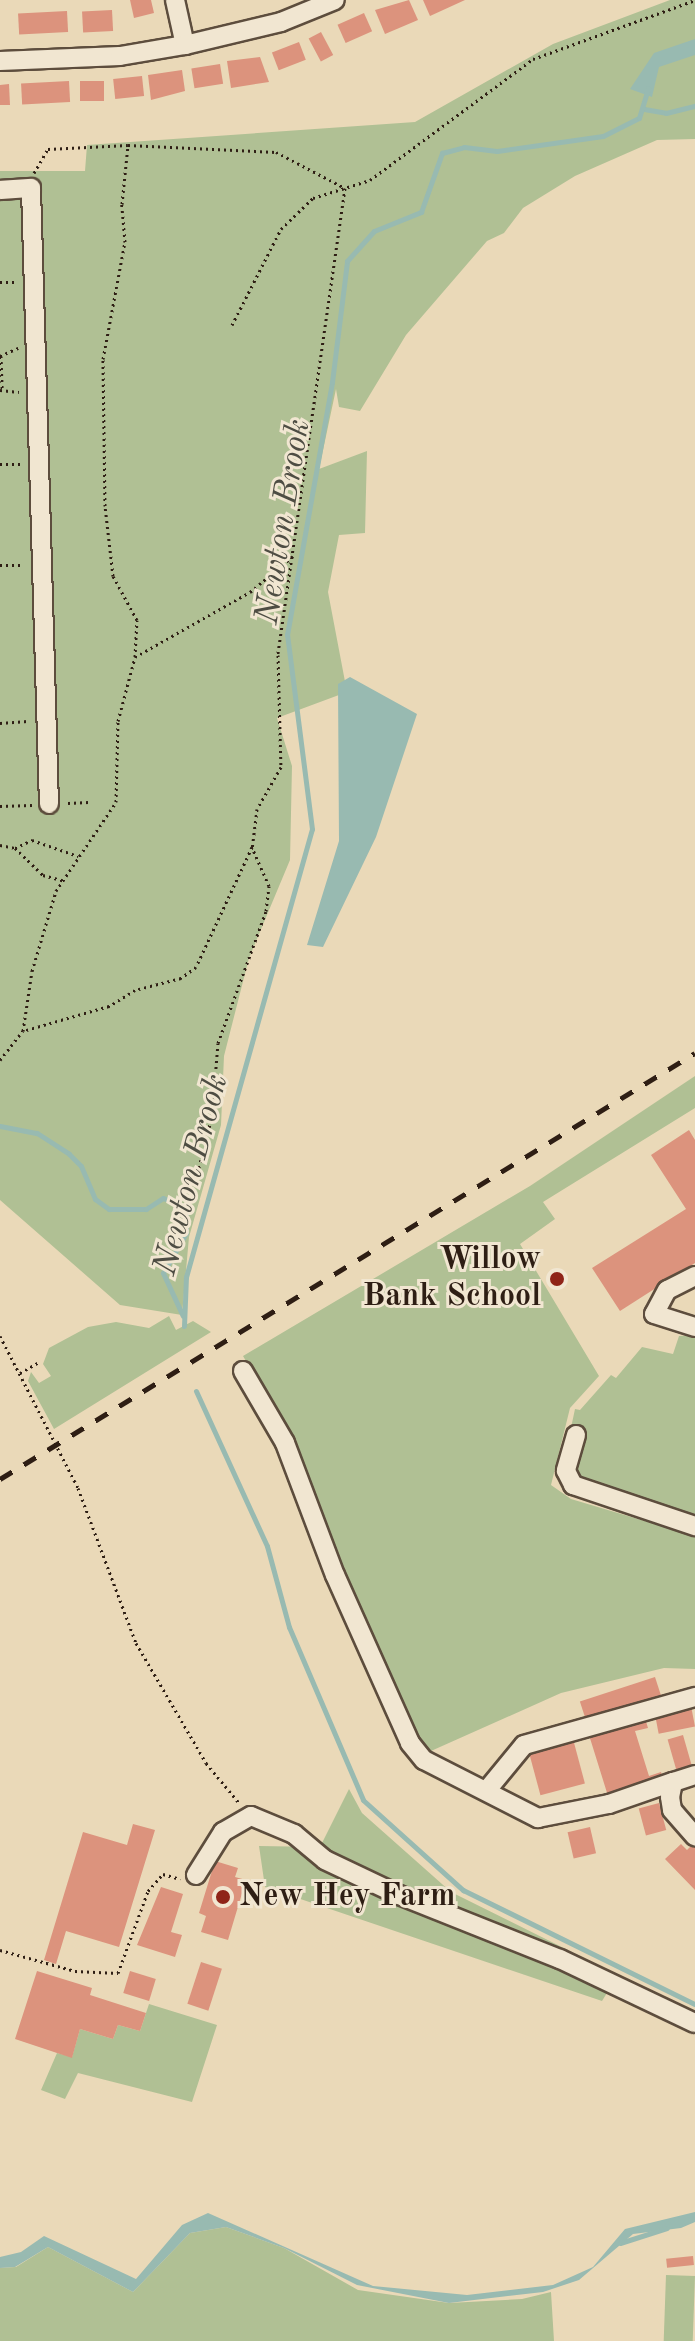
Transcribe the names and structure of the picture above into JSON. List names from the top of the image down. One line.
{"water":["Newton Brook"],"places":["Willow Bank School","New Hey Farm"]}
